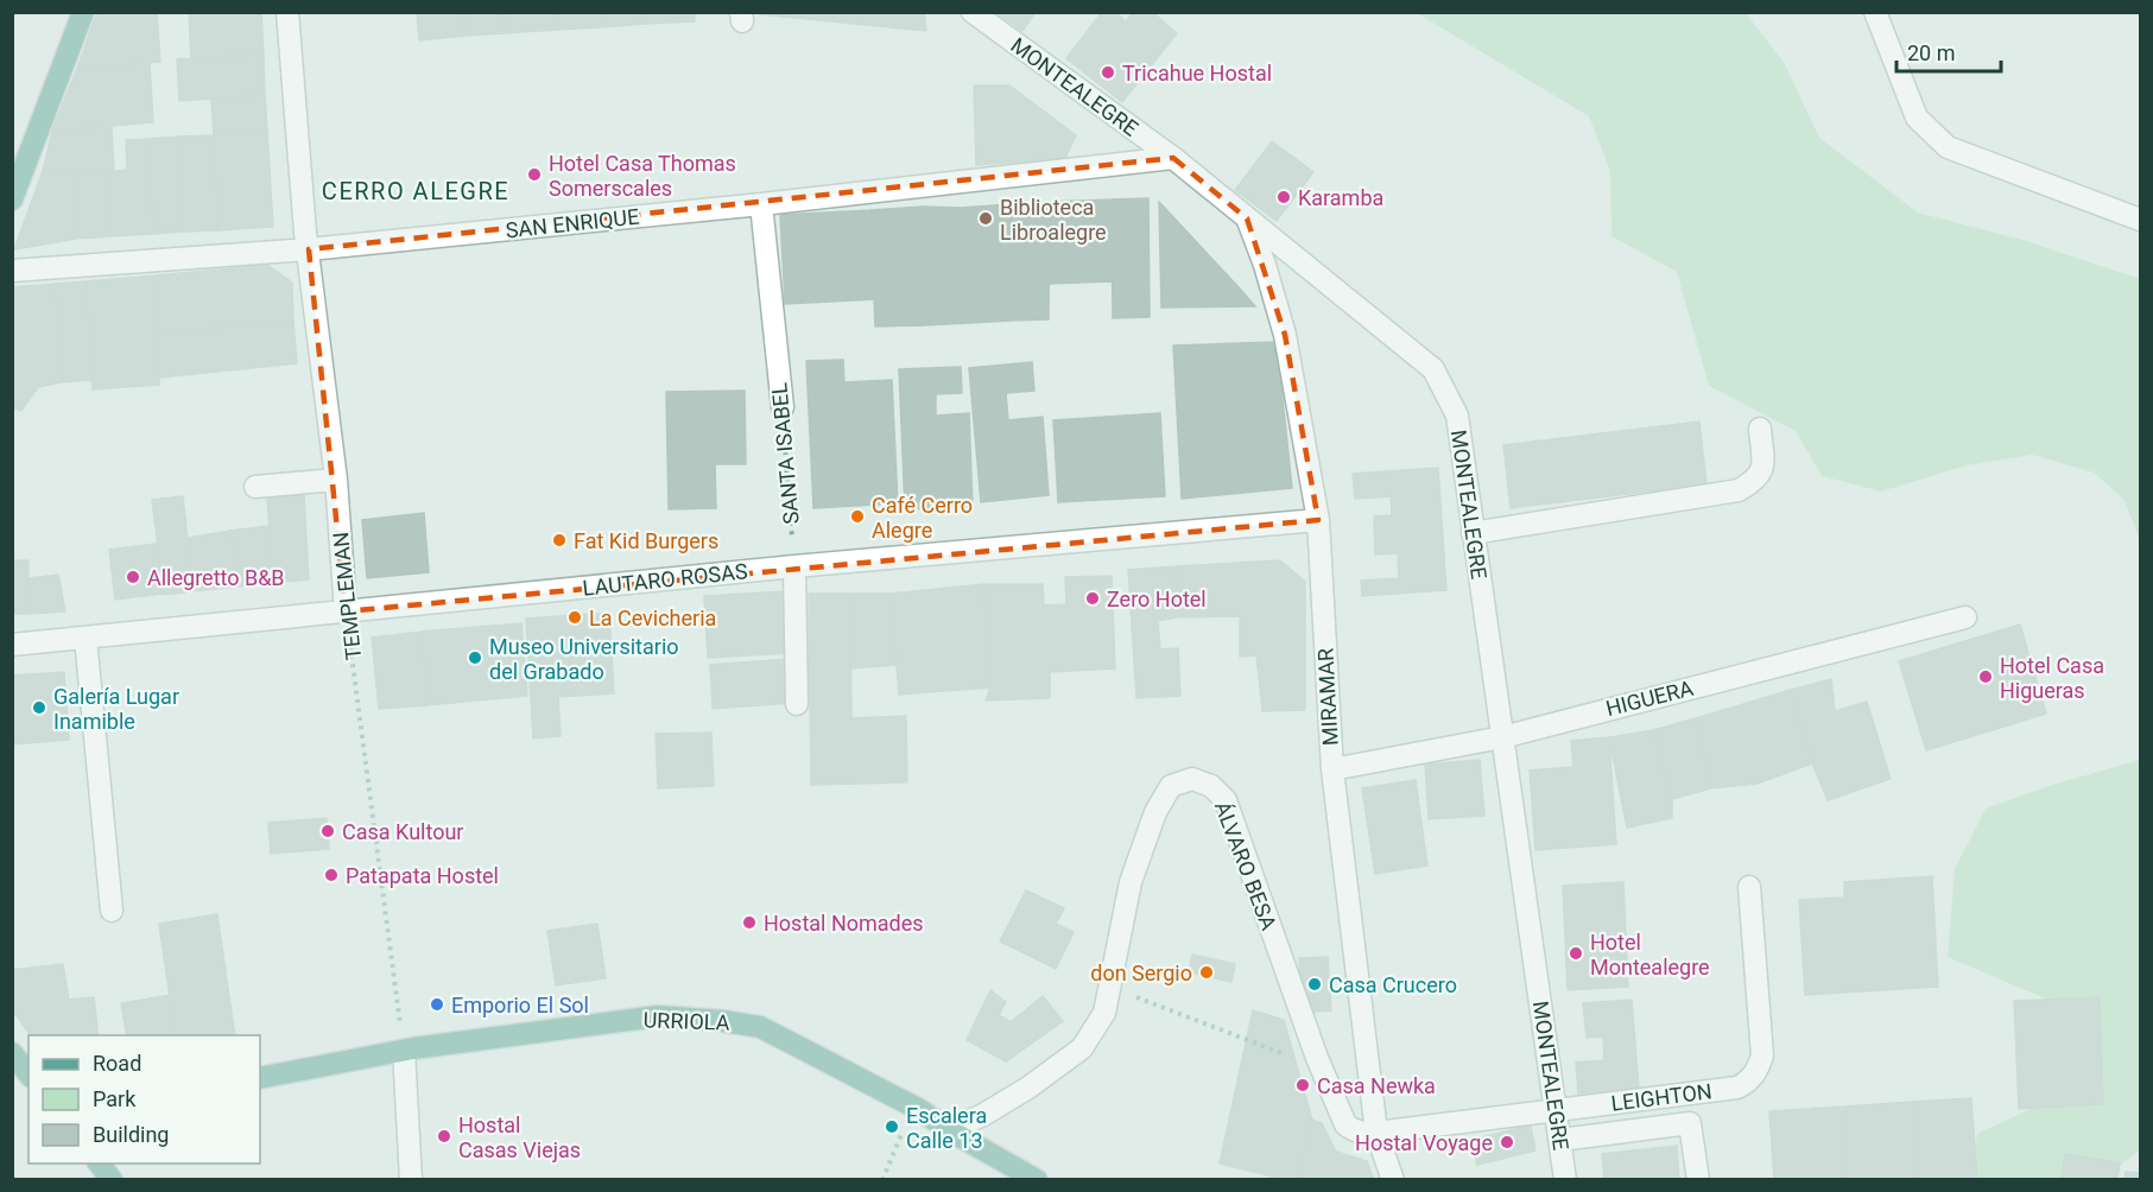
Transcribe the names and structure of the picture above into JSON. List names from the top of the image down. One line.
{"streets":{"main road":["URRIOLA"],"street":["MONTEALEGRE","SAN ENRIQUE","SANTA ISABEL","LAUTARO ROSAS","TEMPLEMAN","MIRAMAR","HIGUERA","ÁLVARO BESA","LEIGHTON"]},"crossings":[["MONTEALEGRE","SAN ENRIQUE"],["MONTEALEGRE","MIRAMAR"],["MONTEALEGRE","HIGUERA"],["MONTEALEGRE","LEIGHTON"],["SAN ENRIQUE","SANTA ISABEL"],["SAN ENRIQUE","TEMPLEMAN"],["SANTA ISABEL","LAUTARO ROSAS"],["LAUTARO ROSAS","TEMPLEMAN"],["LAUTARO ROSAS","MIRAMAR"],["TEMPLEMAN","URRIOLA"],["MIRAMAR","HIGUERA"],["MIRAMAR","ÁLVARO BESA"],["MIRAMAR","LEIGHTON"],["ÁLVARO BESA","URRIOLA"],["ÁLVARO BESA","LEIGHTON"]],"districts":["CERRO ALEGRE"],"places":["Tricahue Hostal","Hotel Casa Thomas Somerscales","Karamba","Biblioteca Libroalegre","Café Cerro Alegre","Fat Kid Burgers","Allegretto B&B","Zero Hotel","La Cevicheria","Museo Universitario del Grabado","Hotel Casa Higueras","Galería Lugar Inamible","Casa Kultour","Patapata Hostel","Hostal Nomades","Hotel Montealegre","don Sergio","Casa Crucero","Emporio El Sol","Casa Newka","Escalera Calle 13","Hostal Casas Viejas","Hostal Voyage"],"legend":["Road","Park","Building"],"scale_bar":"20 m"}
